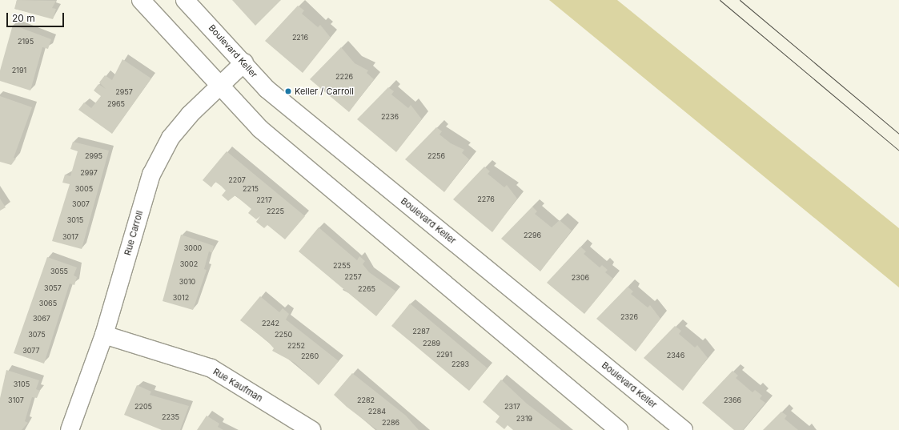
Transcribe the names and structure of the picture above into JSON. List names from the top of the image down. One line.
{"streets":{"street":["Boulevard Keller","Rue Carroll","Rue Kaufman"]},"crossings":[["Boulevard Keller","Rue Carroll"],["Rue Carroll","Rue Kaufman"]],"places":["Keller / Carroll"],"house_numbers":["2216","2195","2191","2226","2957","2965","2236","2995","2256","2997","2207","3005","2215","2276","2217","3007","2225","3015","2296","3017","3000","3002","2255","3055","2257","2306","3010","3057","2265","3012","3065","2326","3067","2242","2287","3075","2250","2289","2252","3077","2291","2346","2260","2293","3105","3107","2282","2366","2205","2317","2284","2235","2319","2286"],"scale_bar":"20 m"}
